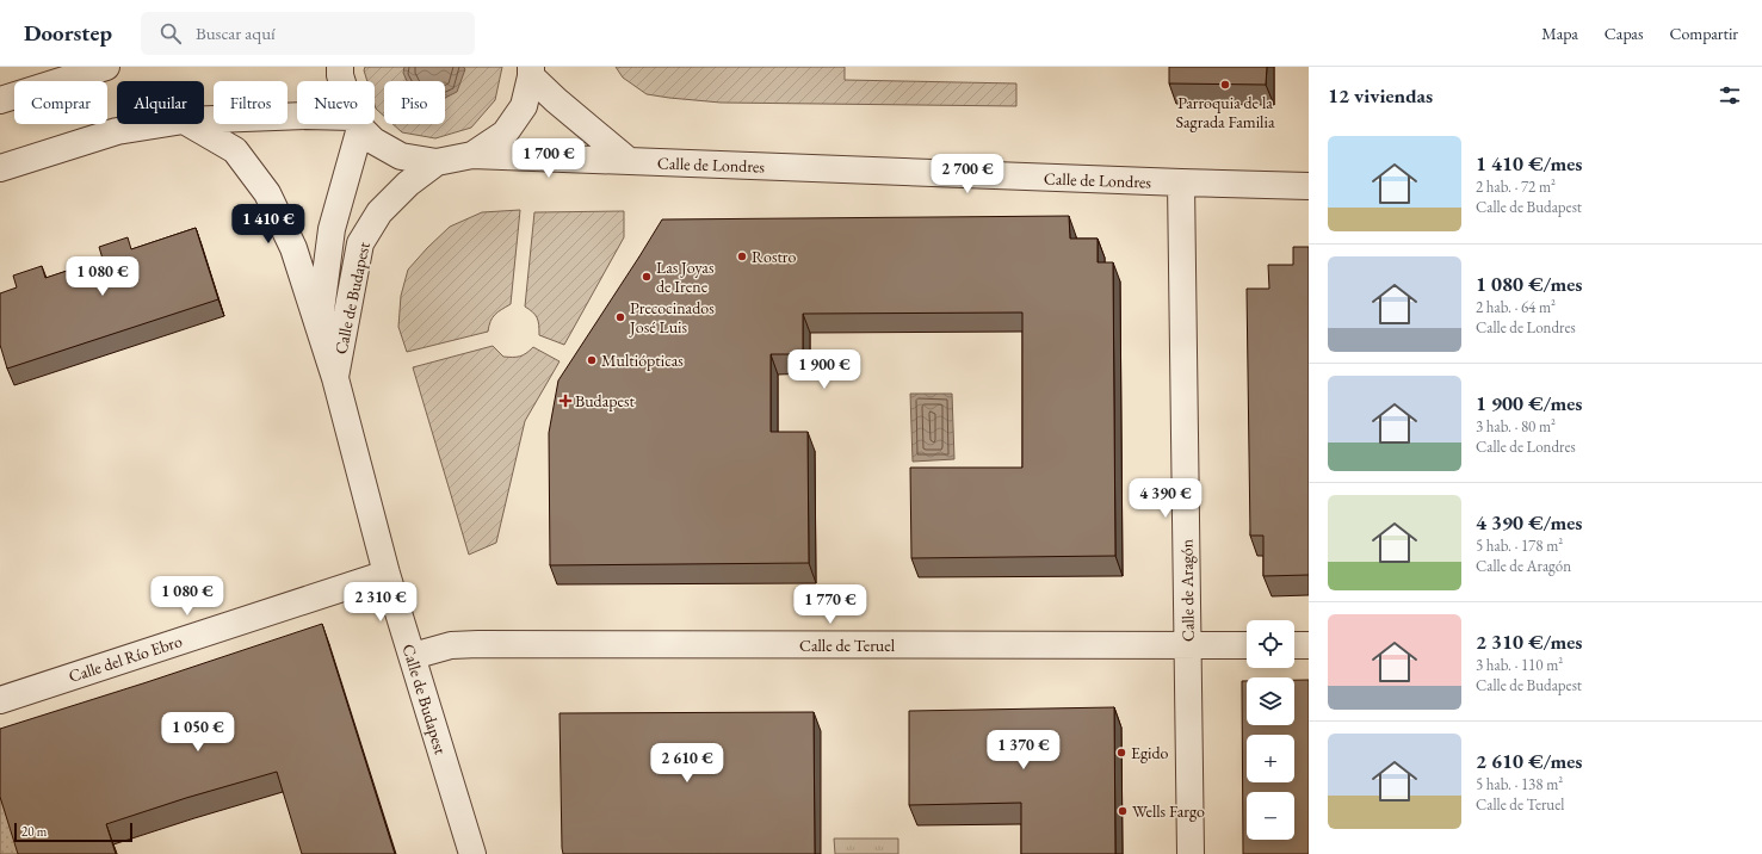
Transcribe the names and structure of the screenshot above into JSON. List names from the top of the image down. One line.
{"streets":{"street":["Calle de Londres","Calle de Budapest","Calle de Aragón","Calle de Teruel","Calle del Río Ebro"]},"crossings":[["Calle de Londres","Calle de Aragón"],["Calle de Budapest","Calle de Teruel"],["Calle de Budapest","Calle del Río Ebro"],["Calle de Aragón","Calle de Teruel"]],"places":{"other":["Parroquia de la Sagrada Familia","Rostro","Las Joyas de Irene","Precocinados José Luis","Multiópticas","Egido","Wells Fargo"],"health":["Budapest"]},"scale_bar":"20 m","page":{"header":"Doorstep","search":"Buscar aquí","nav":["Mapa","Capas","Compartir"],"heading":"12 viviendas","chip":["Comprar","Alquilar","Filtros","Nuevo","Piso"],"list":[{"name":"1 410 €/mes","note":"2 hab. · 72 m² · Calle de Budapest"},{"name":"1 080 €/mes","note":"2 hab. · 64 m² · Calle de Londres"},{"name":"1 900 €/mes","note":"3 hab. · 80 m² · Calle de Londres"},{"name":"4 390 €/mes","note":"5 hab. · 178 m² · Calle de Aragón"},{"name":"2 310 €/mes","note":"3 hab. · 110 m² · Calle de Budapest"},{"name":"2 610 €/mes","note":"5 hab. · 138 m² · Calle de Teruel"}],"price":["1 700 €","2 700 €","1 410 €","1 080 €","1 900 €","4 390 €","1 080 €","2 310 €","1 770 €","1 050 €","1 370 €","2 610 €"],"map_buttons":["+","−"],"scale":"20 m"}}
